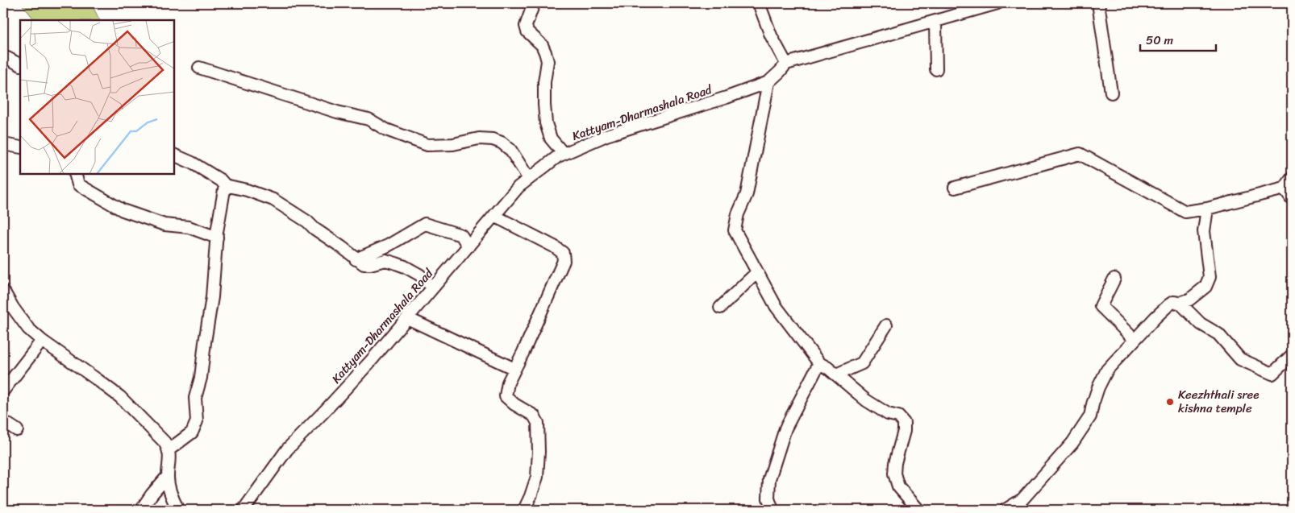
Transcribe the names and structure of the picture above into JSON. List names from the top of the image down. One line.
{"streets":{"street":["Kattyam-Dharmashala Road"]},"places":["Keezhthali sree kishna temple"],"scale_bar":"50 m"}
